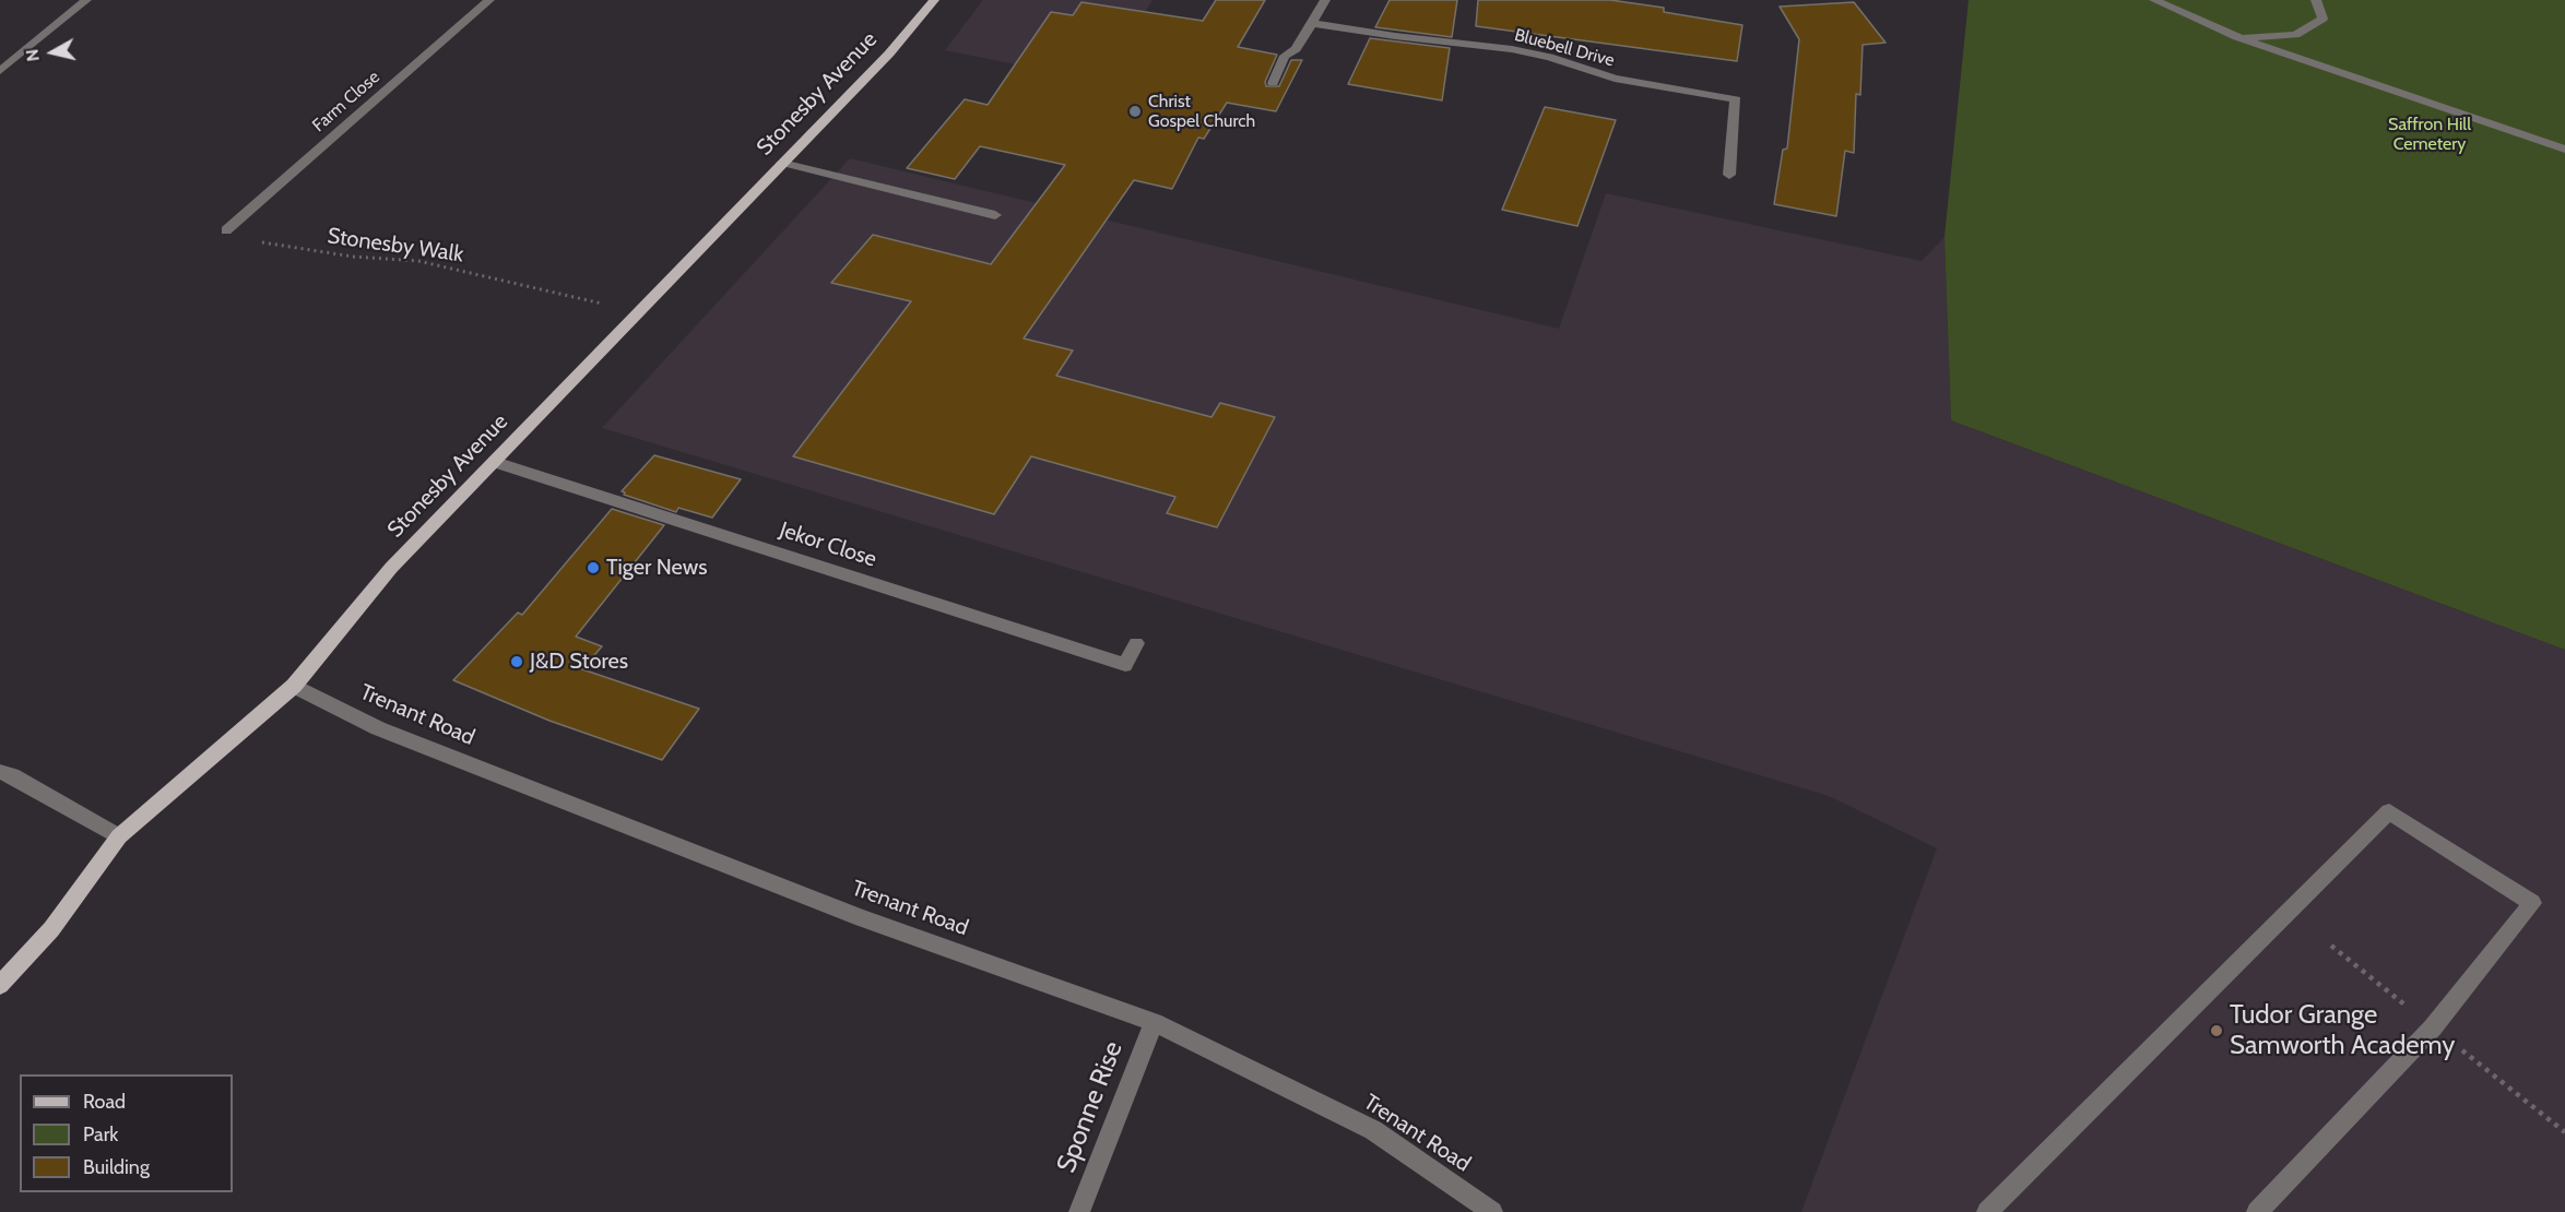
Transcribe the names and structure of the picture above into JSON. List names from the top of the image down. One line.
{"streets":{"main road":["Stonesby Avenue"],"street":["Bluebell Drive","Farm Close","Jekor Close","Trenant Road","Sponne Rise"],"path":["Stonesby Walk"]},"crossings":[["Stonesby Avenue","Stonesby Walk"],["Stonesby Avenue","Jekor Close"],["Stonesby Avenue","Trenant Road"],["Farm Close","Stonesby Walk"],["Trenant Road","Sponne Rise"]],"parks":["Saffron Hill Cemetery"],"places":["Christ Gospel Church","Tiger News","J&D Stores","Tudor Grange Samworth Academy"],"legend":["Road","Park","Building"],"north":"left"}
